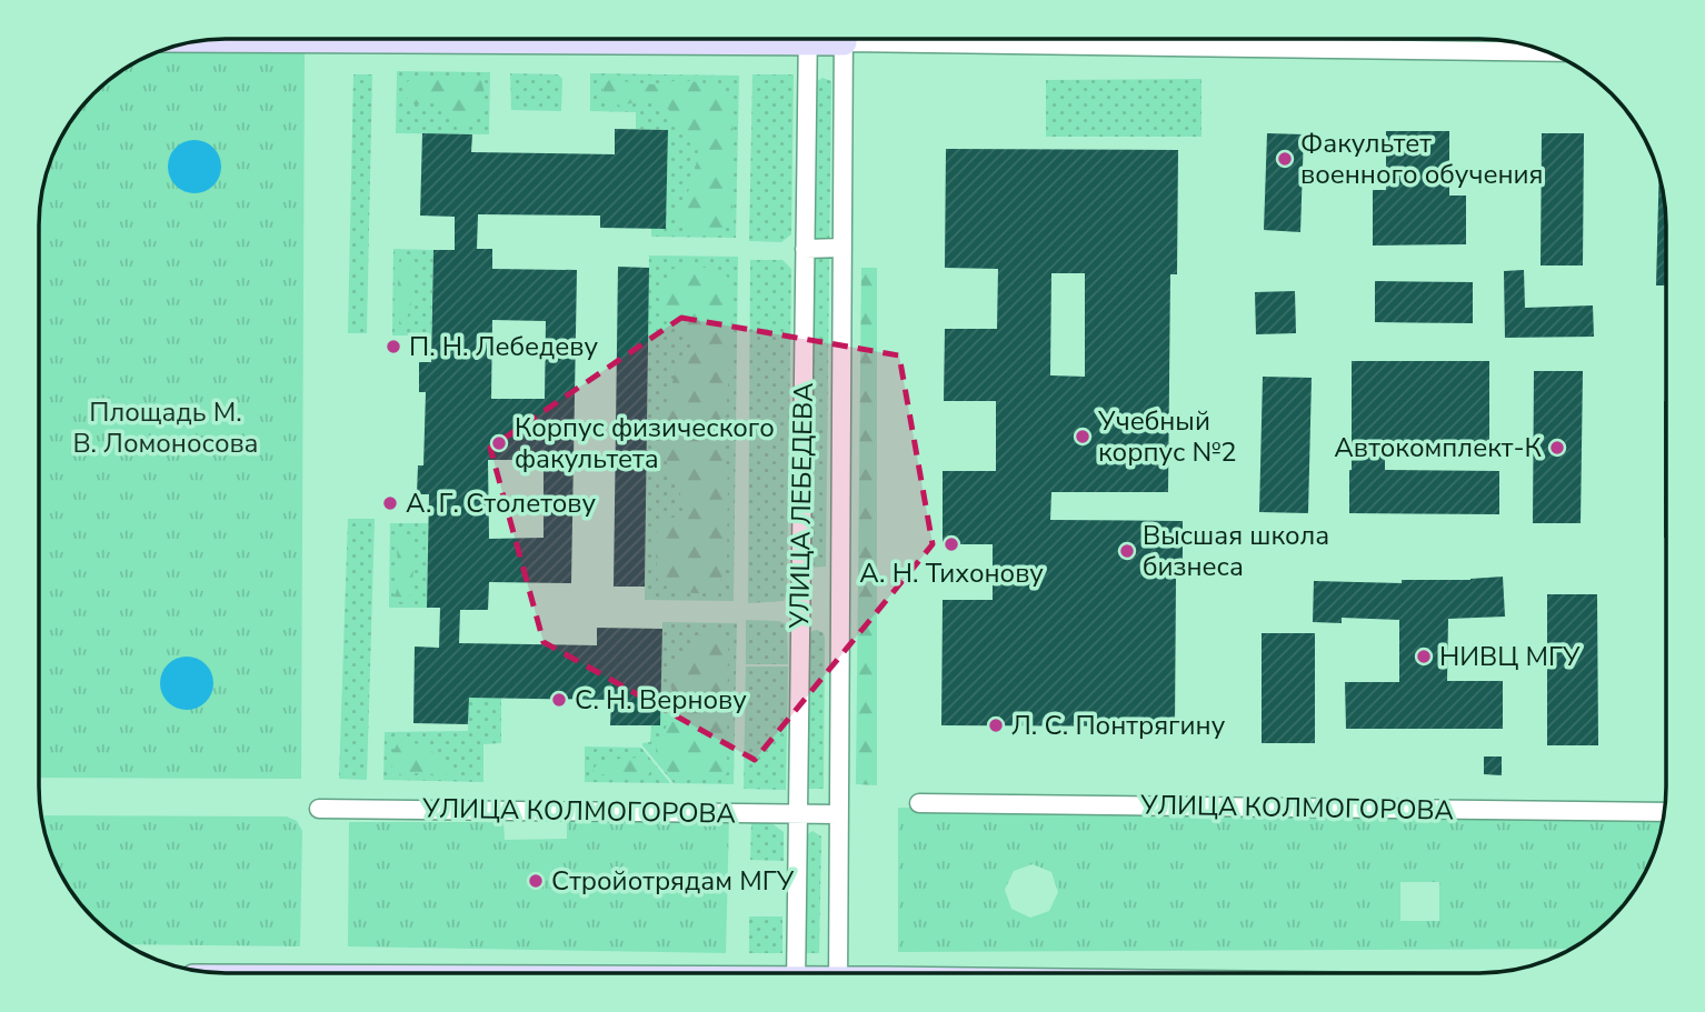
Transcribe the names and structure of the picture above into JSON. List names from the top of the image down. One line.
{"streets":{"street":["УЛИЦА ЛЕБЕДЕВА","УЛИЦА КОЛМОГОРОВА"]},"crossings":[["УЛИЦА ЛЕБЕДЕВА","УЛИЦА КОЛМОГОРОВА"]],"parks":["Площадь М. В. Ломоносова"],"places":["Факультет военного обучения","П. Н. Лебедеву","Учебный корпус №2","Корпус физического факультета","Автокомплект-К","А. Г. Столетову","А. Н. Тихонову","Высшая школа бизнеса","НИВЦ МГУ","С. Н. Вернову","Л. С. Понтрягину","Стройотрядам МГУ"]}
